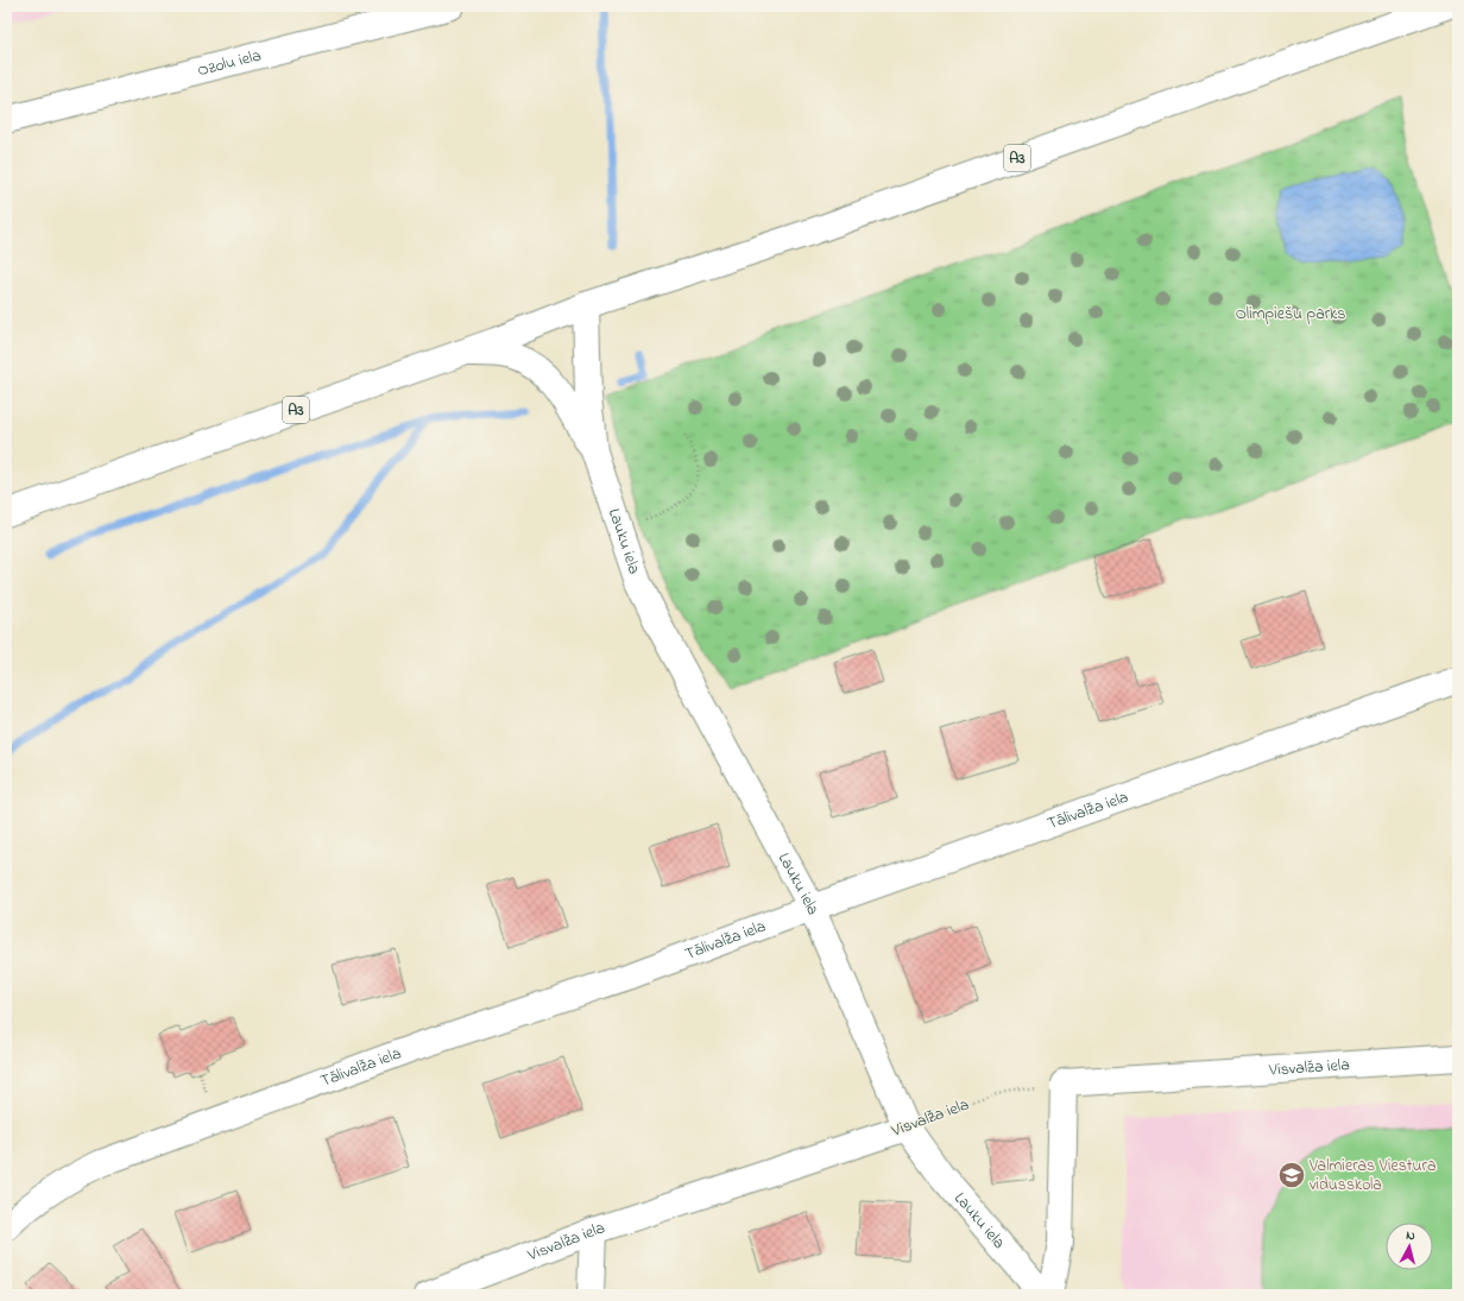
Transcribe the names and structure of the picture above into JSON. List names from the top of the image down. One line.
{"streets":{"main road":["Ozolu iela","A3","Lauku iela","Tālivalža iela","Visvalža iela"]},"crossings":[["Lauku iela","Tālivalža iela"],["Lauku iela","Visvalža iela"]],"parks":["Olimpiešu parks"],"places":{"school or university":["Valmieras Viestura vidusskola"]},"north":"top"}
